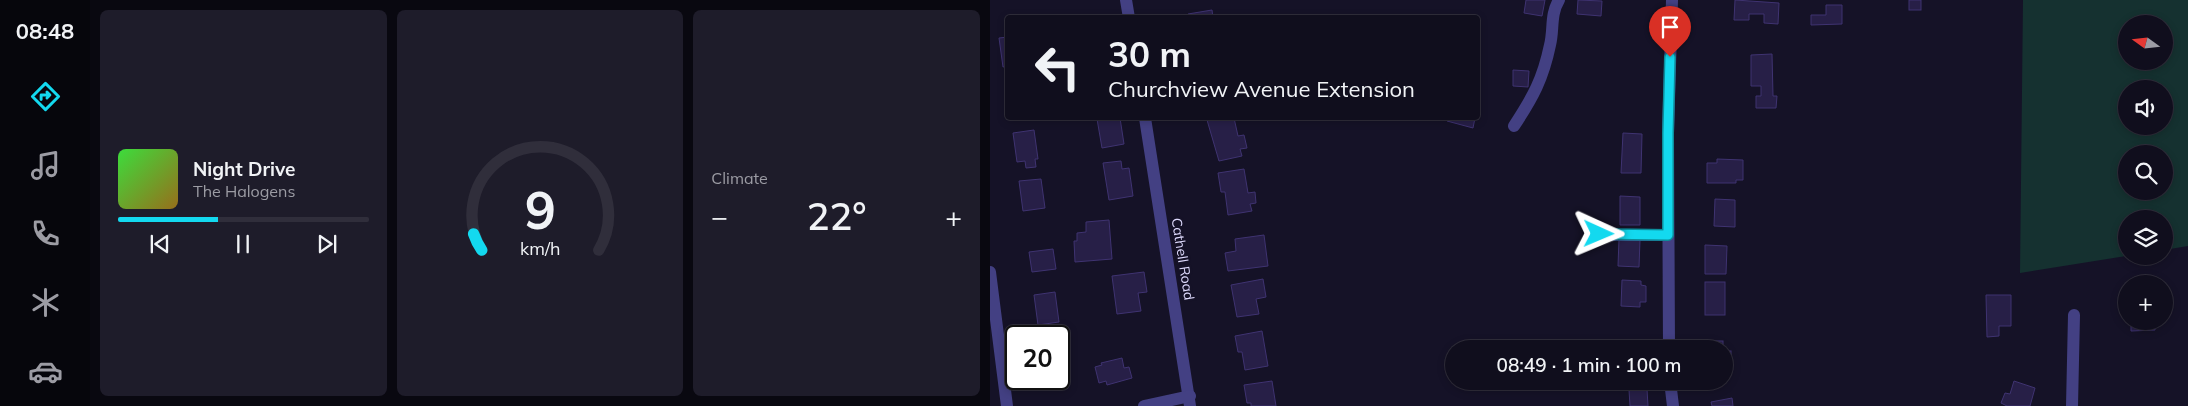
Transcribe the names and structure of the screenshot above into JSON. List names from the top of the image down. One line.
{"streets":{"street":["Cathell Road"]},"north":"left","page":{"tabs":"08:48","tile":"Climate","map_buttons":"+","turn":["30 m","Churchview Avenue Extension"],"song":["Night Drive","The Halogens"],"heat":["−","22°","+"],"limit":"20","trip":"08:49 · 1 min · 100 m","gauge":["9","km/h"]}}
